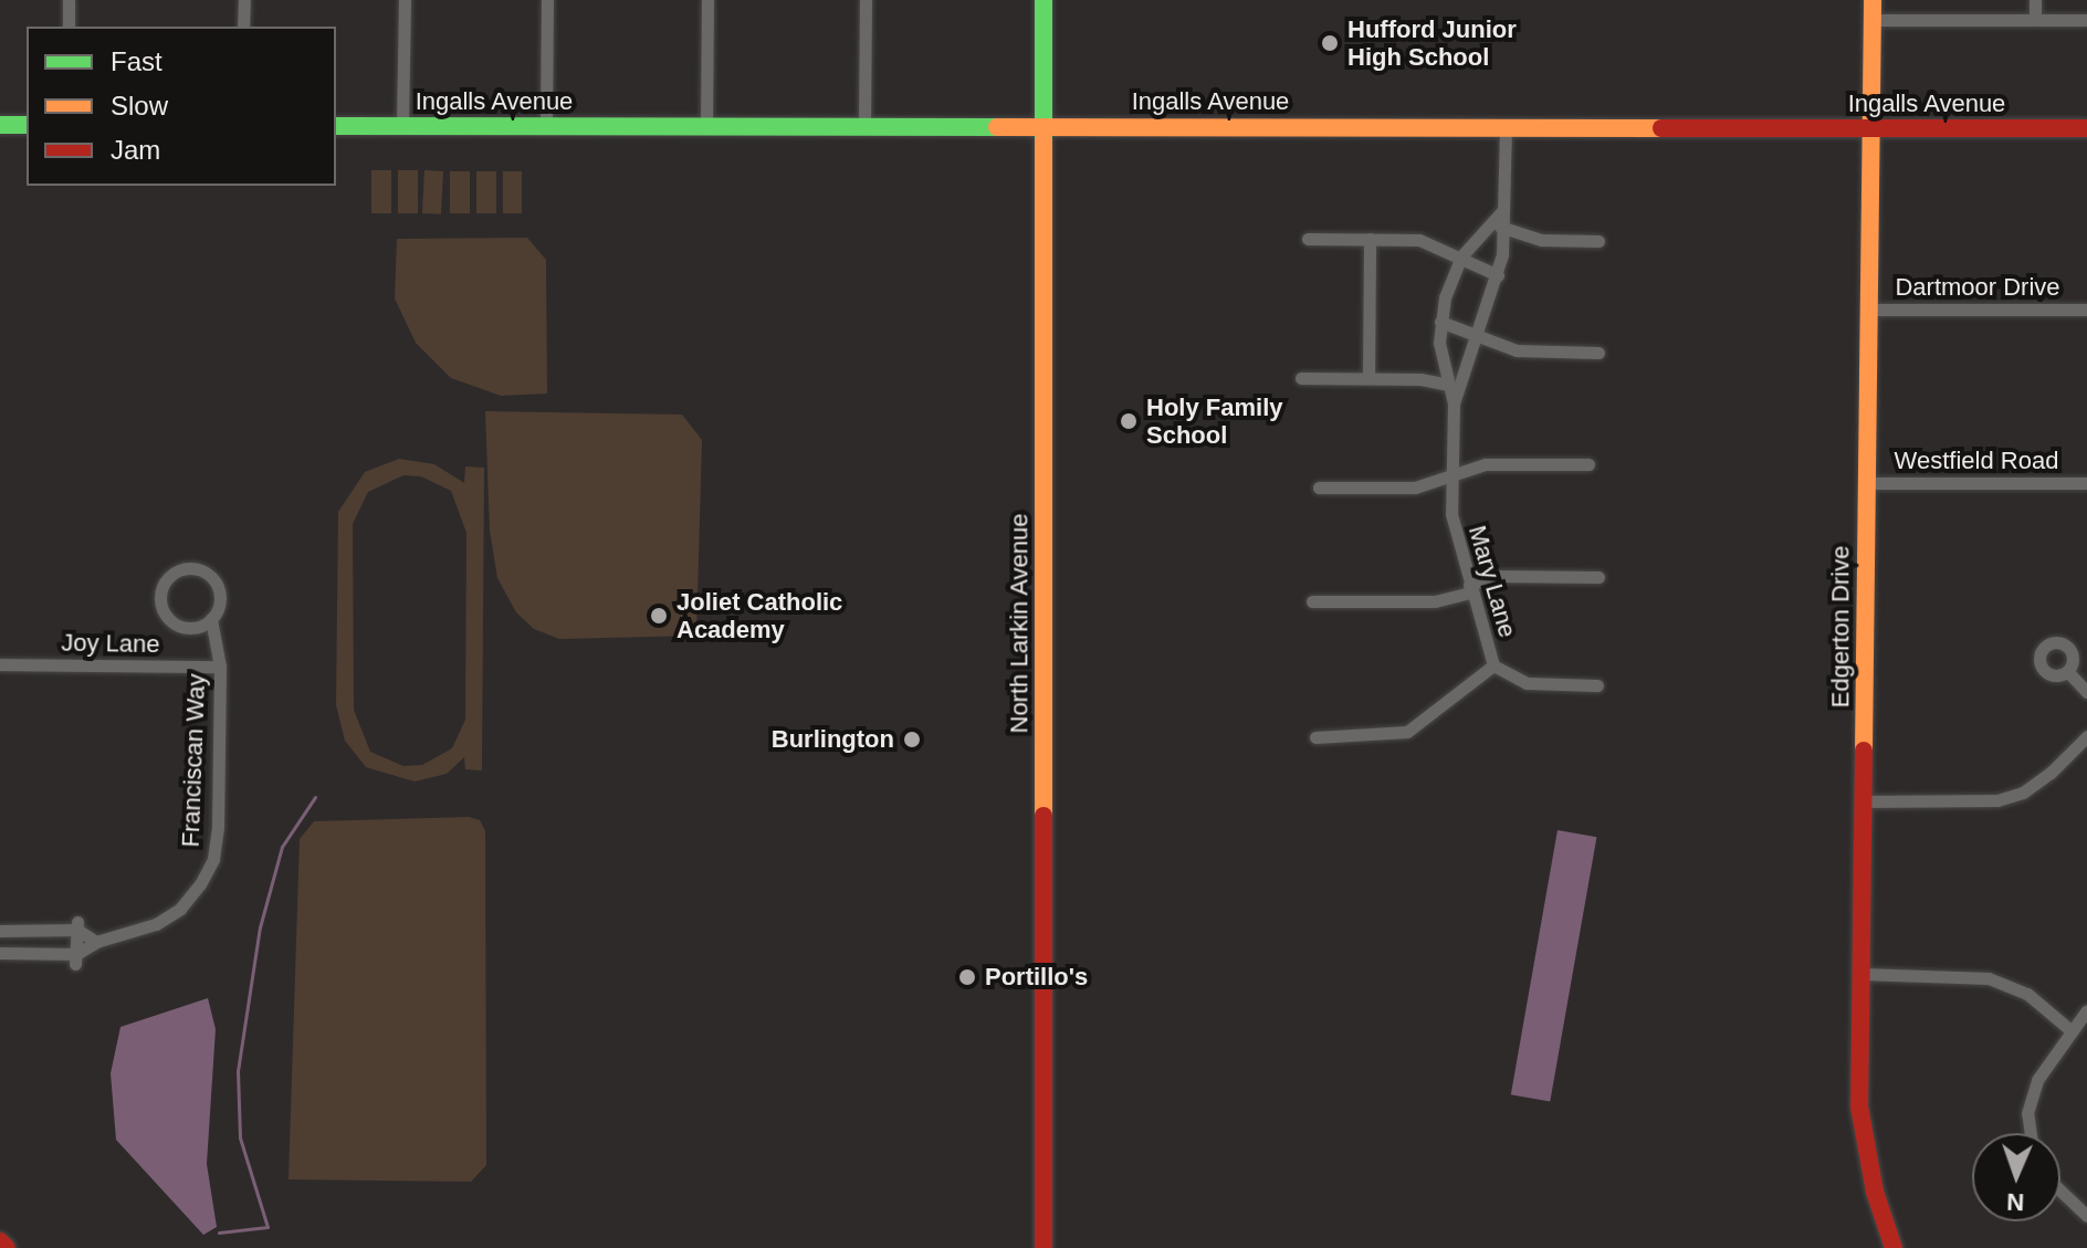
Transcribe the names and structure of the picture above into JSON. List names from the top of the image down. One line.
{"streets":{"street":["Ingalls Avenue","Dartmoor Drive","Westfield Road","Mary Lane","North Larkin Avenue","Edgerton Drive","Joy Lane","Franciscan Way"]},"crossings":[["Ingalls Avenue","Mary Lane"],["Ingalls Avenue","North Larkin Avenue"],["Ingalls Avenue","Edgerton Drive"],["Dartmoor Drive","Edgerton Drive"],["Westfield Road","Edgerton Drive"],["Joy Lane","Franciscan Way"]],"places":["Hufford Junior High School","Holy Family School","Joliet Catholic Academy","Burlington","Portillo's"],"legend":["Fast","Slow","Jam"],"north":"bottom"}
